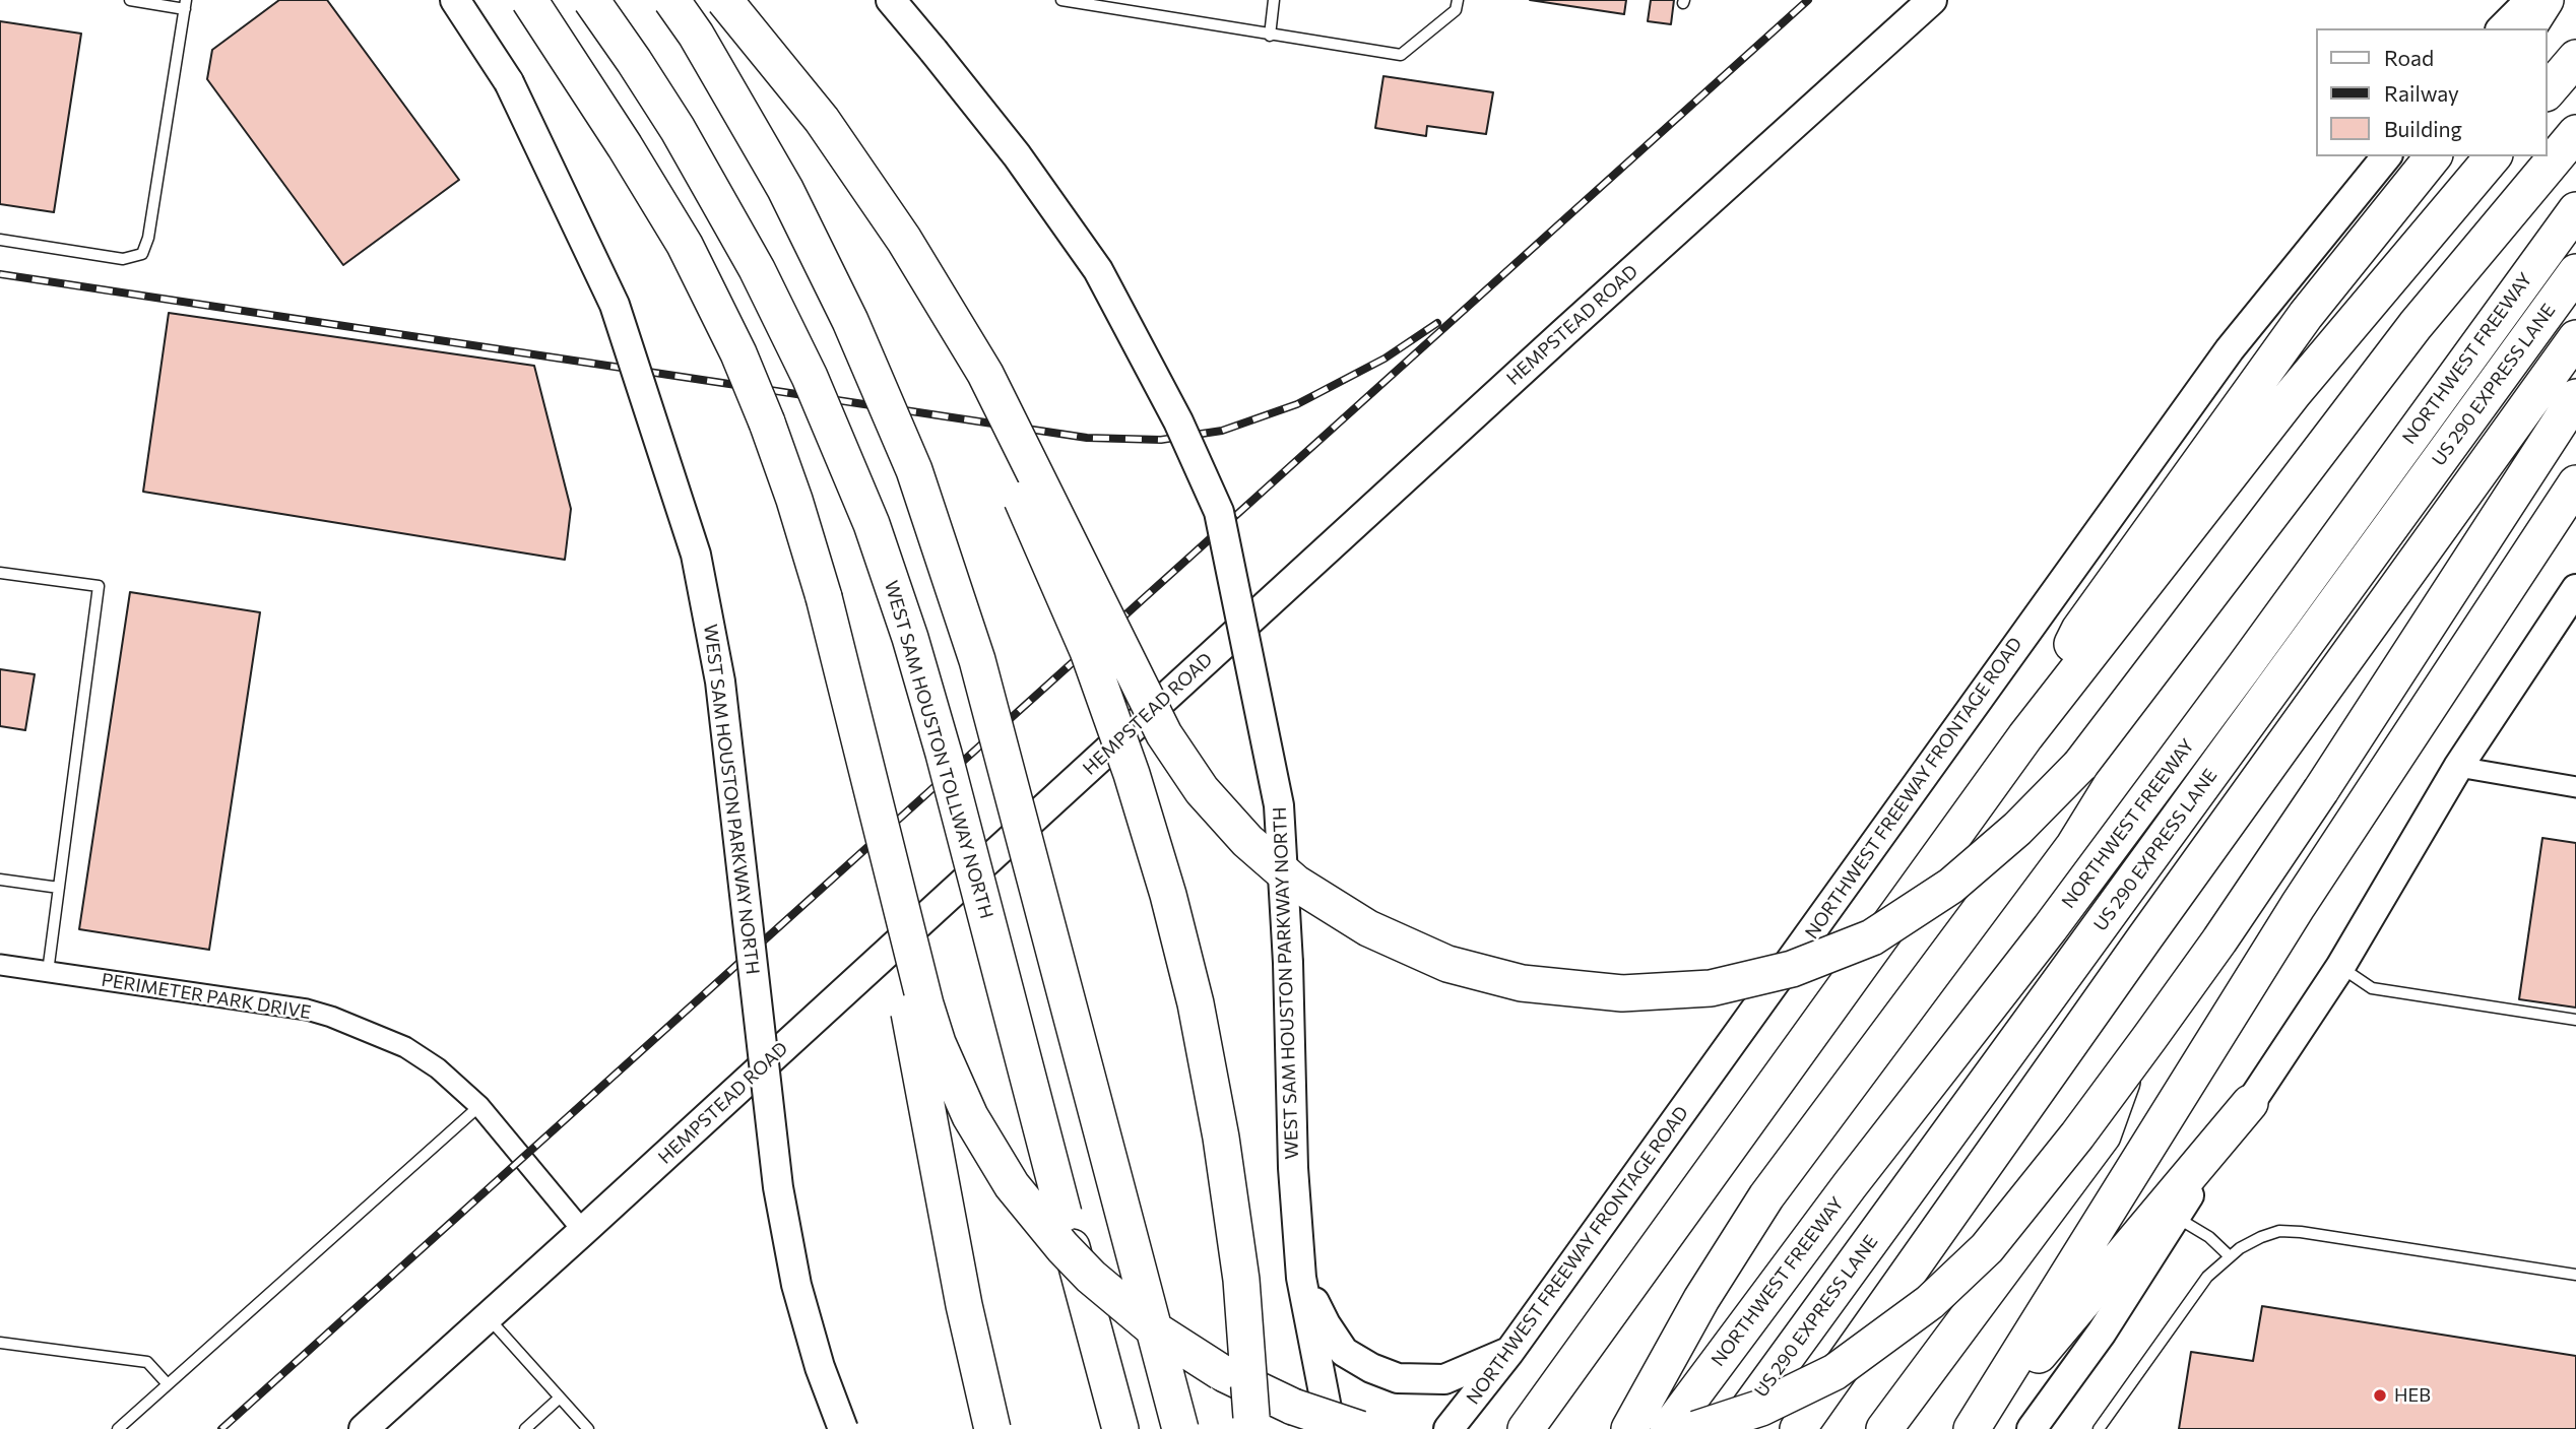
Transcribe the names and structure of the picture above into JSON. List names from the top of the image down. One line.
{"streets":{"highway":["NORTHWEST FREEWAY","US 290 EXPRESS LANE","WEST SAM HOUSTON TOLLWAY NORTH"],"main road":["HEMPSTEAD ROAD","NORTHWEST FREEWAY FRONTAGE ROAD","WEST SAM HOUSTON PARKWAY NORTH"],"street":["PERIMETER PARK DRIVE"]},"crossings":[["HEMPSTEAD ROAD","PERIMETER PARK DRIVE"]],"places":["HEB"],"legend":["Road","Railway","Building"]}
